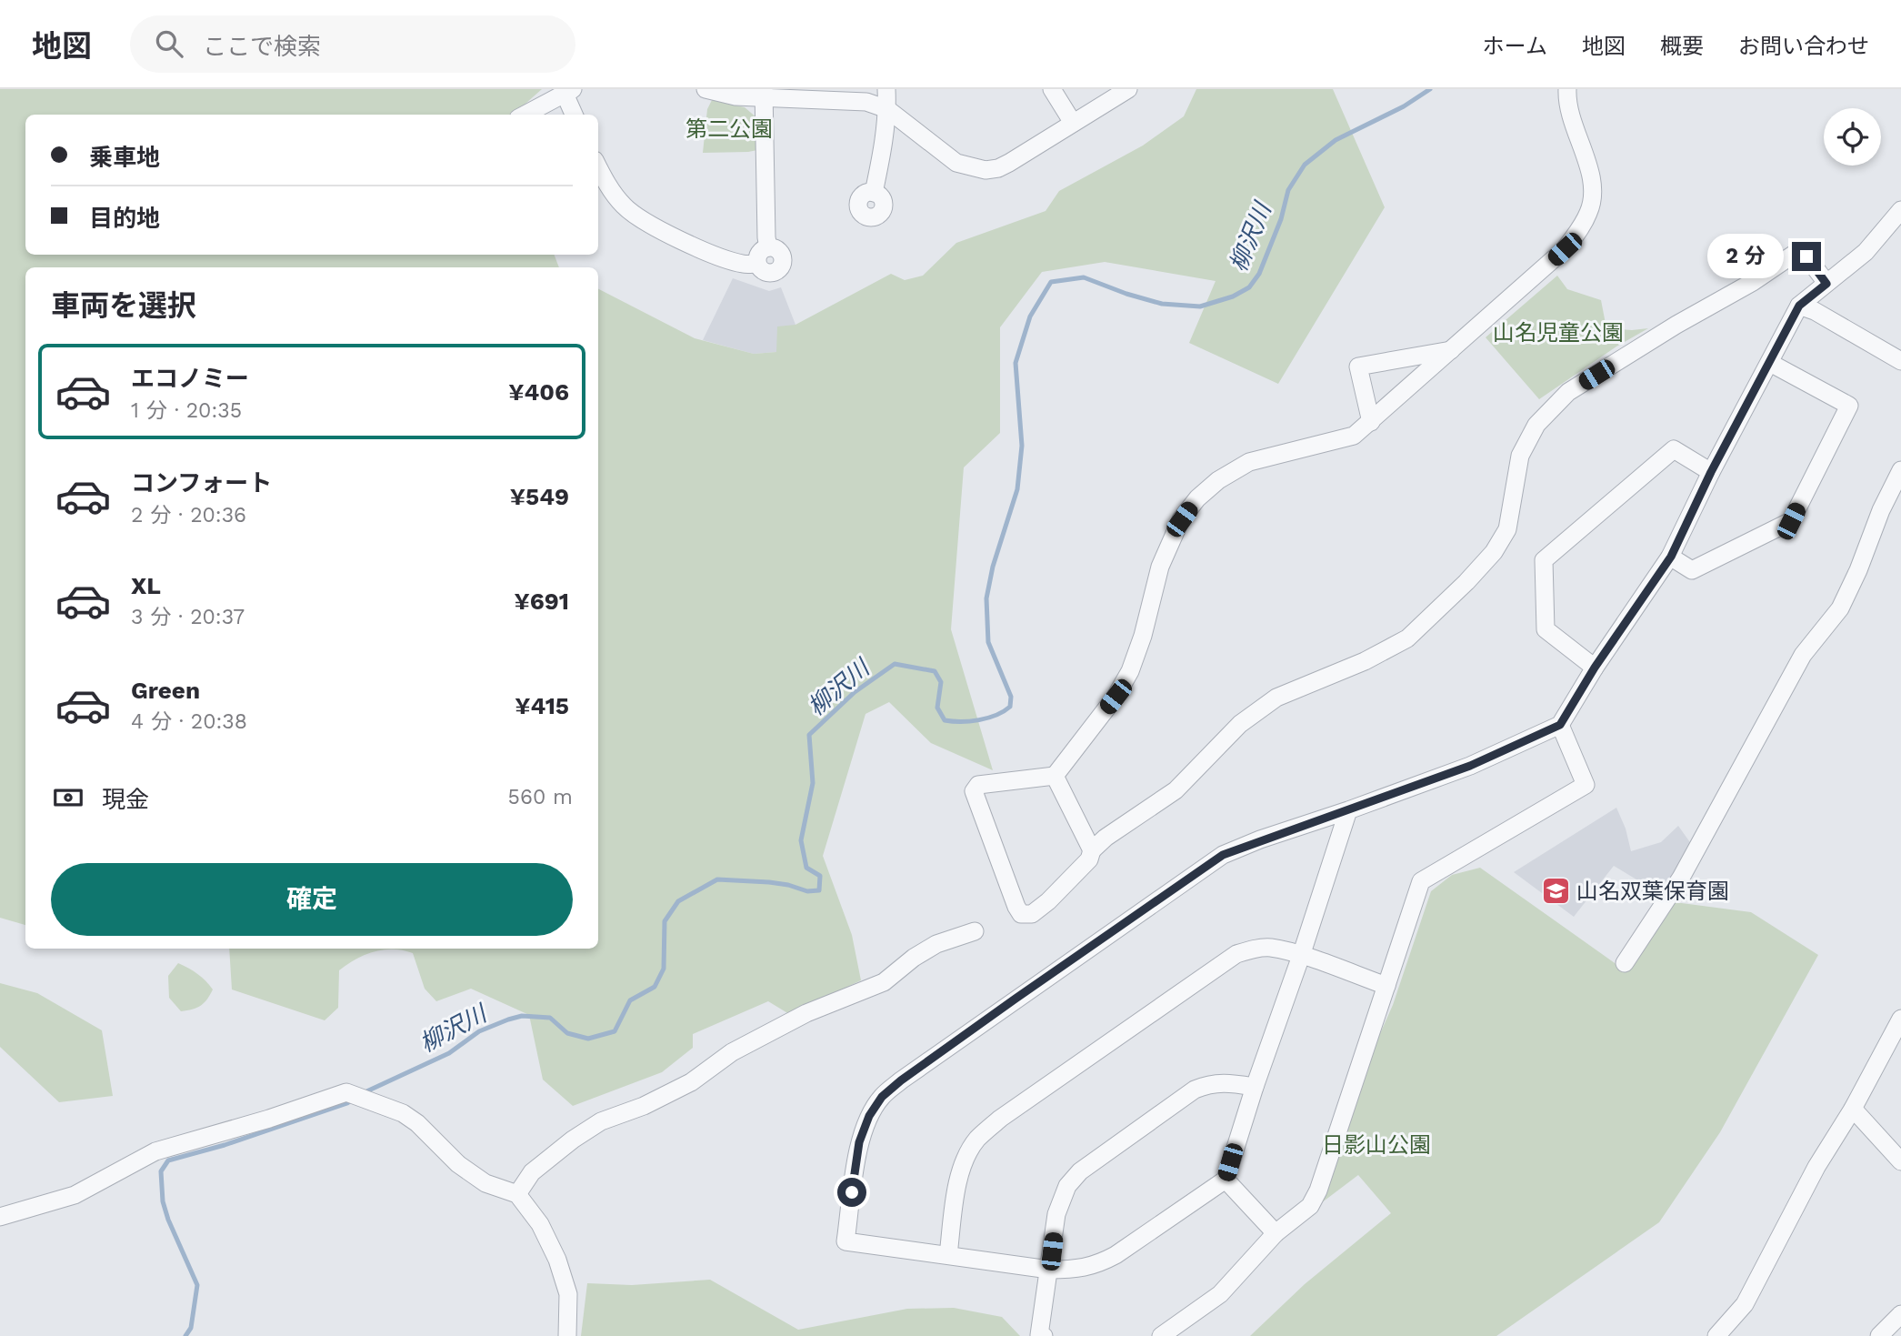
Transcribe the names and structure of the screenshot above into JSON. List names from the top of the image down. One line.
{"water":["柳沢川"],"parks":["第二公園","山名児童公園","日影山公園"],"places":{"school or university":["山名双葉保育園"]},"page":{"header":"地図","search":"ここで検索","nav":["ホーム","地図","概要","お問い合わせ"],"banner":["乗車地","目的地"],"bubble":"2 分","heading":"車両を選択","list":[{"name":"エコノミー","note":"1 分 · 20:35","value":"¥406"},{"name":"コンフォート","note":"2 分 · 20:36","value":"¥549"},{"name":"XL","note":"3 分 · 20:37","value":"¥691"},{"name":"Green","note":"4 分 · 20:38","value":"¥415"}],"pay":["現金","560 m"],"buttons":"確定"}}
